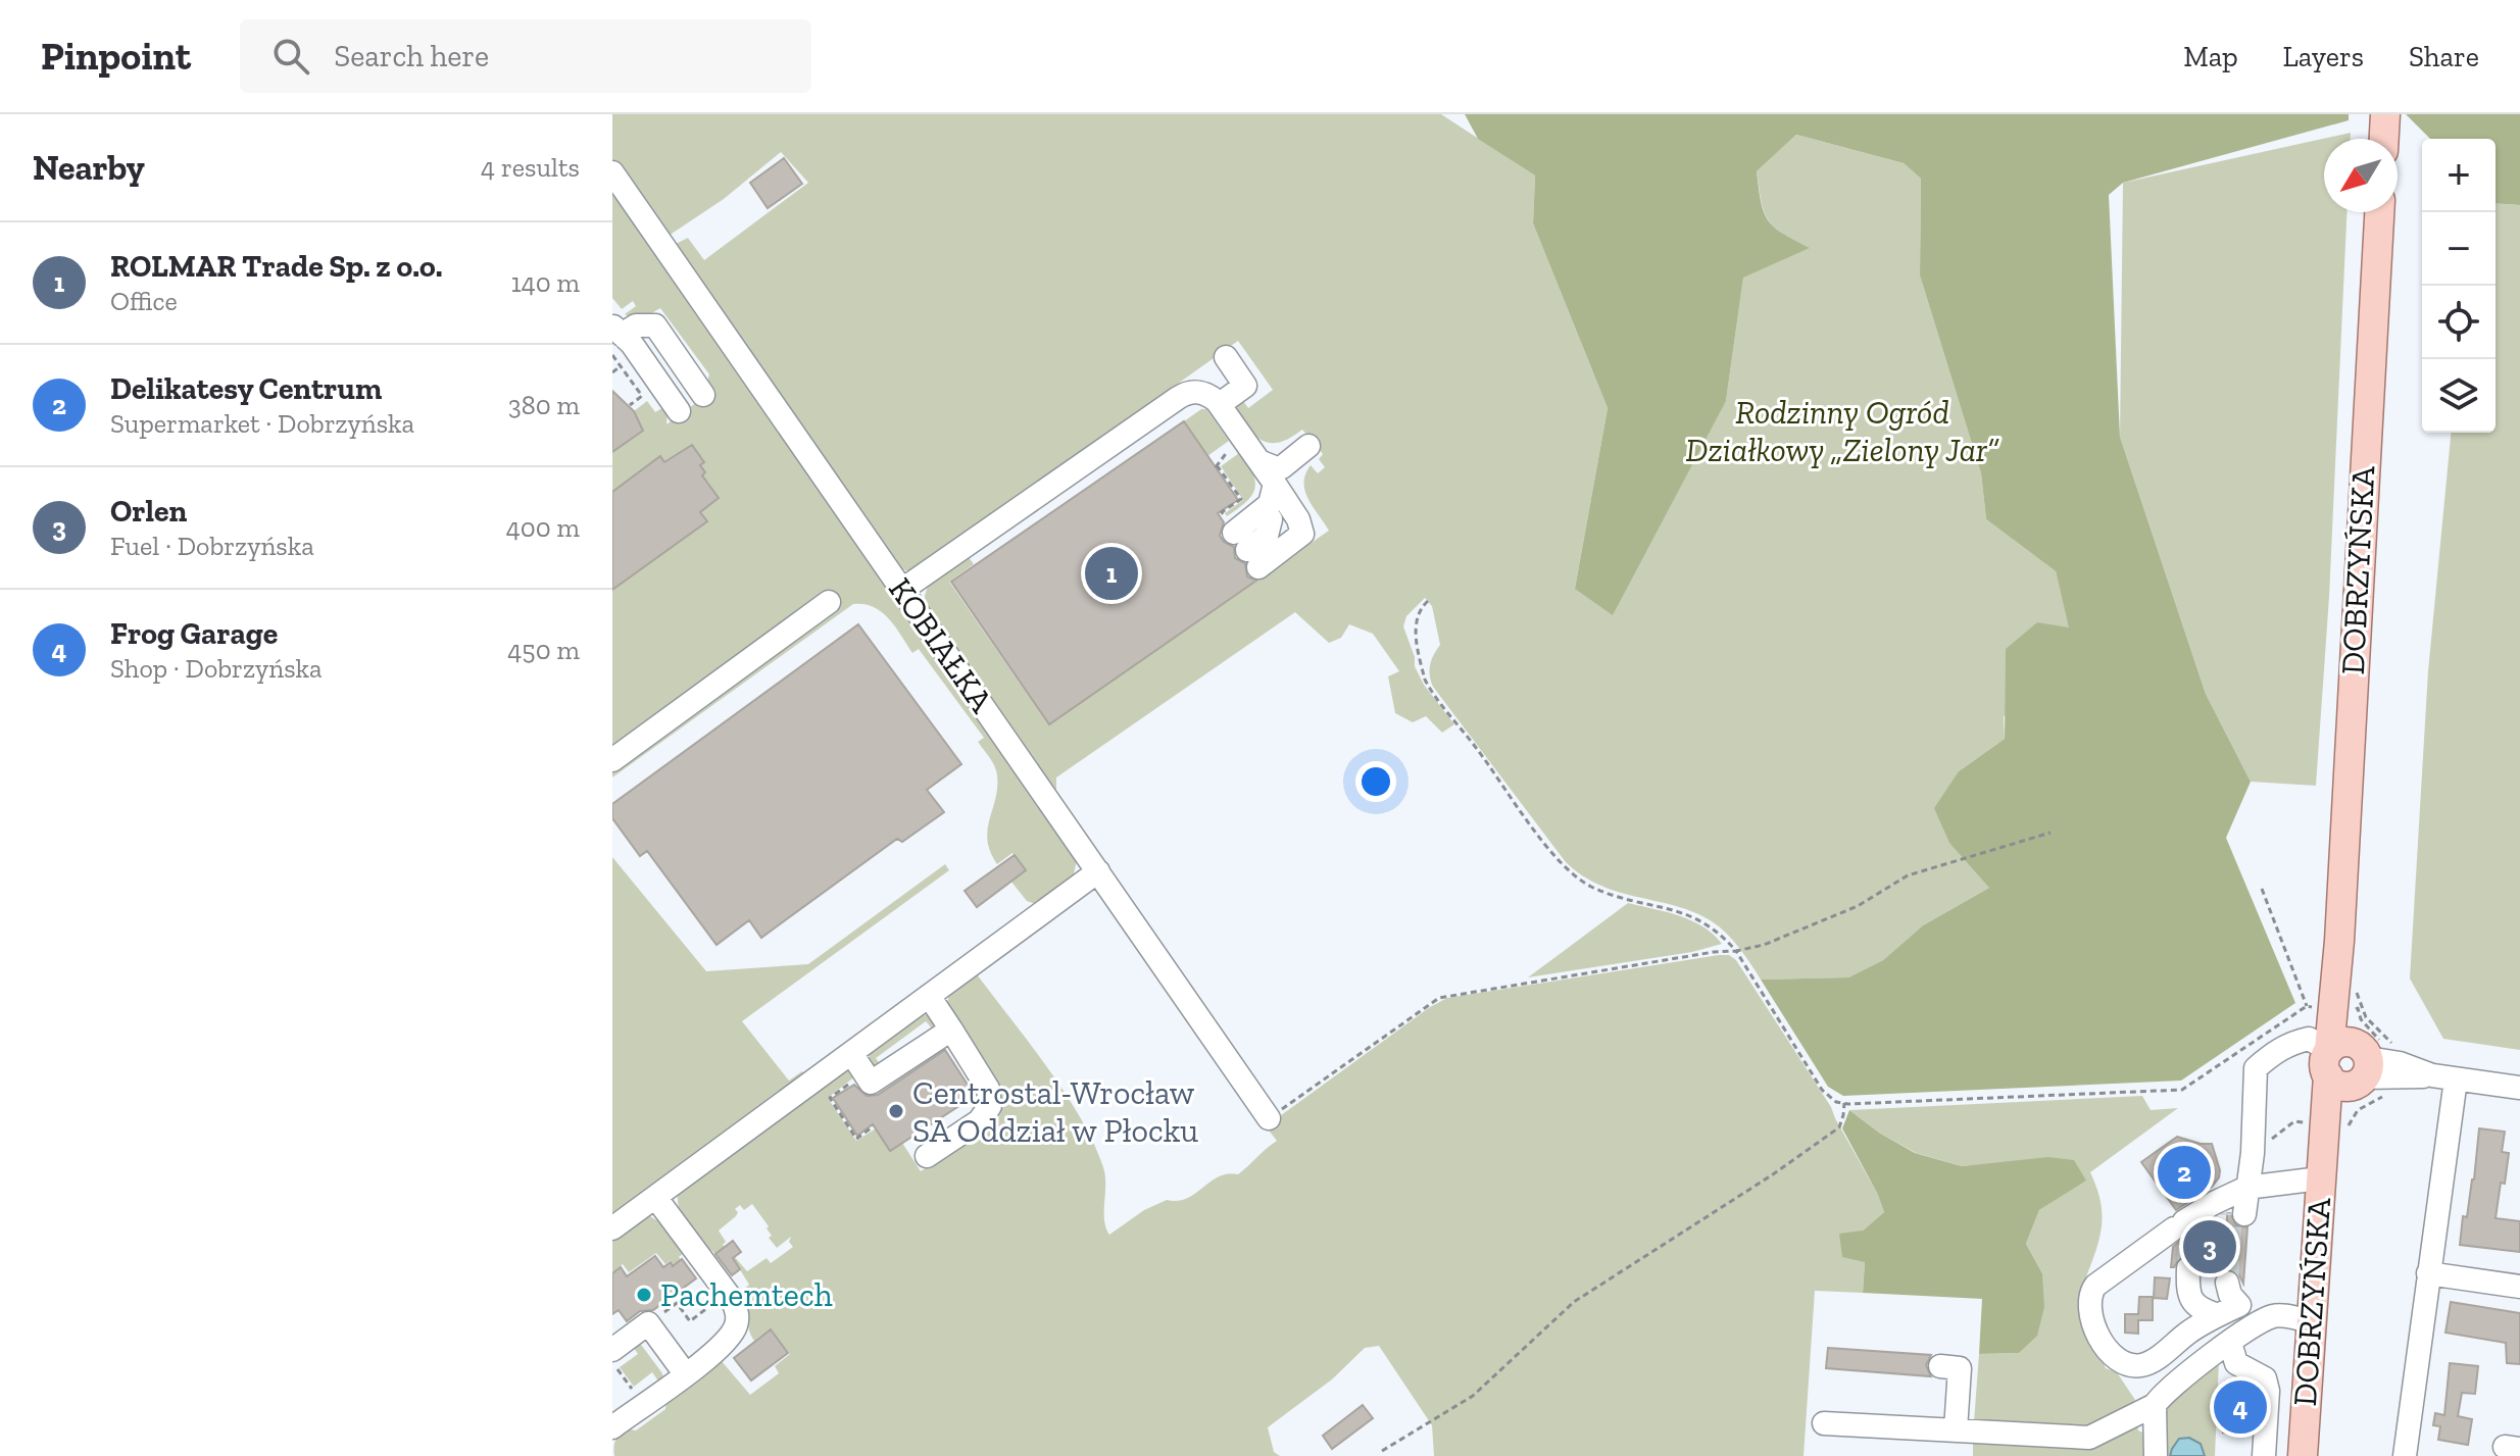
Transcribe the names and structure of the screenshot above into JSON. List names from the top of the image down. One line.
{"streets":{"main road":["DOBRZYŃSKA"],"street":["KOBIAŁKA"]},"parks":["Rodzinny Ogród Działkowy „Zielony Jar”"],"places":["Centrostal-Wrocław SA Oddział w Płocku","Pachemtech"],"north":"bottom left","page":{"header":"Pinpoint","search":"Search here","nav":["Map","Layers","Share"],"heading":["Nearby","4 results"],"map_buttons":["+","−"],"list":[{"mark":"1","name":"ROLMAR Trade Sp. z o.o.","note":"Office","value":"140 m"},{"mark":"2","name":"Delikatesy Centrum","note":"Supermarket · Dobrzyńska","value":"380 m"},{"mark":"3","name":"Orlen","note":"Fuel · Dobrzyńska","value":"400 m"},{"mark":"4","name":"Frog Garage","note":"Shop · Dobrzyńska","value":"450 m"}],"pins":["1","2","3","4"]}}
